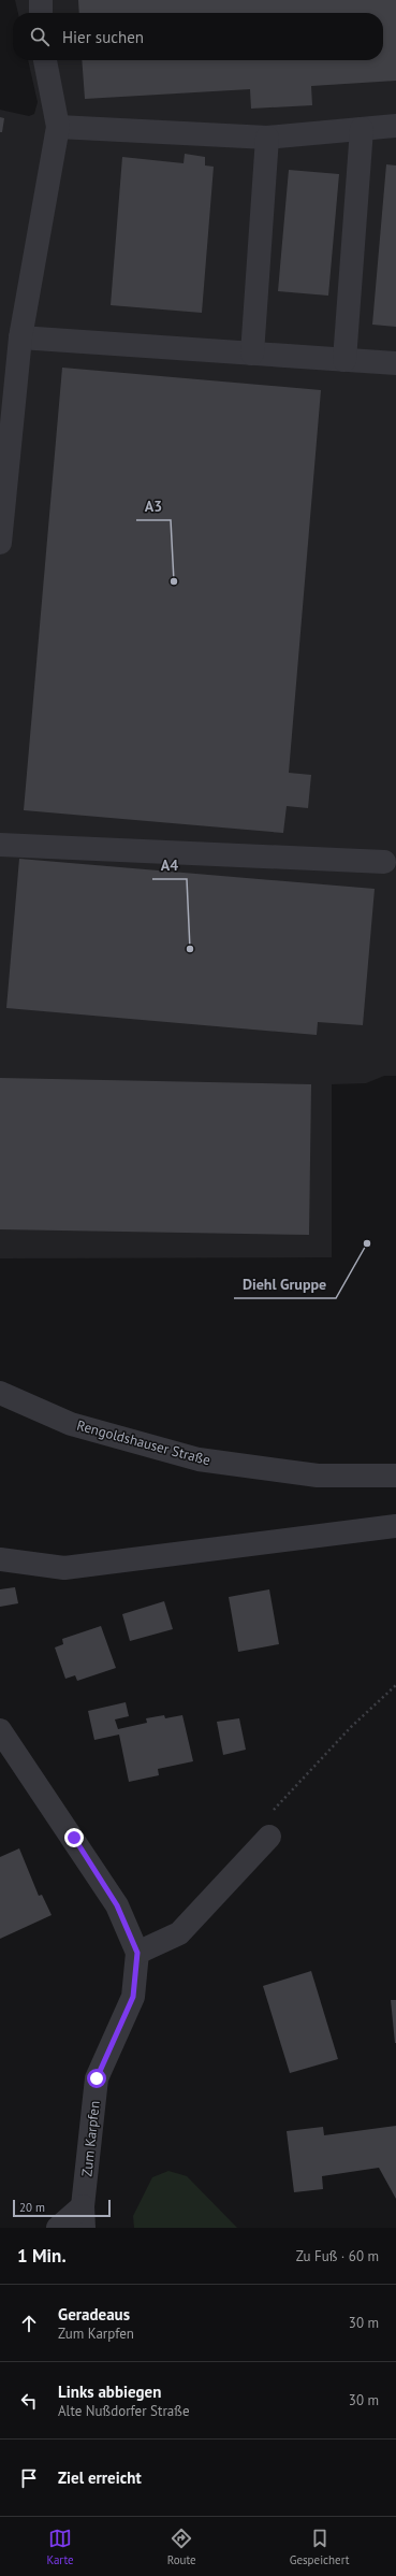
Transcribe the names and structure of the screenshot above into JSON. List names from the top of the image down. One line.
{"streets":{"street":["Rengoldshauser Straße","Zum Karpfen"]},"places":["A3","A4","Diehl Gruppe"],"scale_bar":"20 m","page":{"search":"Hier suchen","scale":"20 m","heading":["1 Min.","Zu Fuß · 60 m"],"list":[["Geradeaus","Zum Karpfen","30 m"],["Links abbiegen","Alte Nußdorfer Straße","30 m"],"Ziel erreicht"],"nav":["Karte","Route","Gespeichert"]}}
